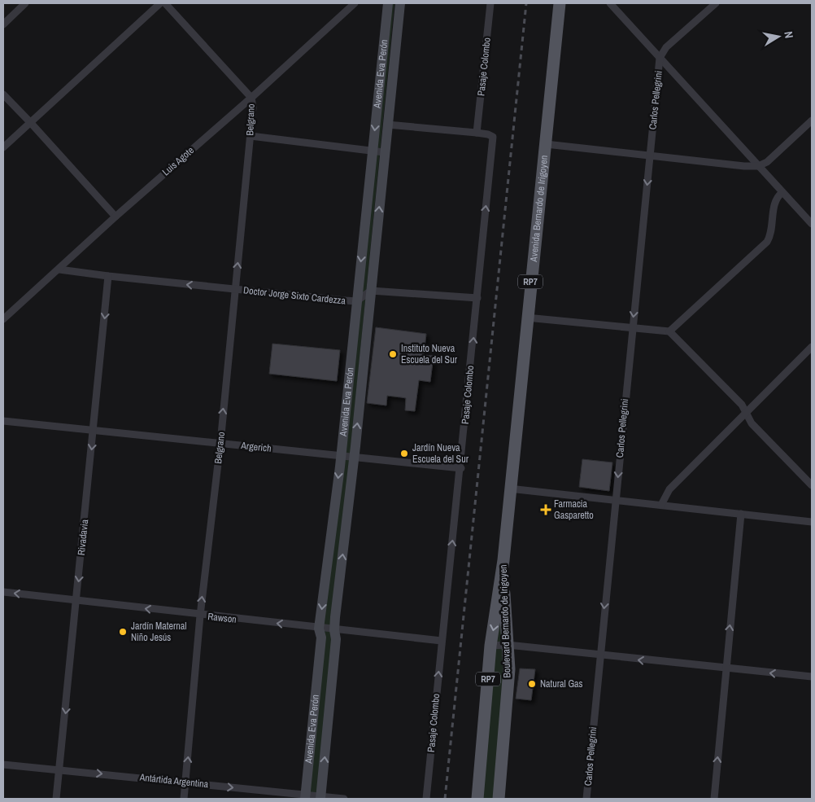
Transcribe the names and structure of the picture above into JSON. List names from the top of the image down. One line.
{"streets":{"main road":["Avenida Bernardo de Irigoyen","RP7","Boulevard Bernardo de Irigoyen"],"street":["Pasaje Colombo","Avenida Eva Perón","Carlos Pellegrini","Belgrano","Luis Agote","Doctor Jorge Sixto Cardezza","Argerich","Rivadavia","Rawson","Antártida Argentina"]},"crossings":[["Pasaje Colombo","Argerich"],["Pasaje Colombo","Rawson"],["Avenida Eva Perón","Doctor Jorge Sixto Cardezza"],["Avenida Eva Perón","Argerich"],["Avenida Eva Perón","Rawson"],["Avenida Eva Perón","Antártida Argentina"],["Belgrano","Luis Agote"],["Belgrano","Doctor Jorge Sixto Cardezza"],["Belgrano","Argerich"],["Belgrano","Rawson"],["Belgrano","Antártida Argentina"],["Luis Agote","Doctor Jorge Sixto Cardezza"],["Avenida Bernardo de Irigoyen","Boulevard Bernardo de Irigoyen"],["Doctor Jorge Sixto Cardezza","Rivadavia"],["Argerich","Rivadavia"],["Rivadavia","Rawson"],["Rivadavia","Antártida Argentina"]],"one_way":["Pasaje Colombo","Carlos Pellegrini","Belgrano","Doctor Jorge Sixto Cardezza","Rivadavia","Rawson","Antártida Argentina"],"places":{"other":["Instituto Nueva Escuela del Sur","Jardín Nueva Escuela del Sur","Jardín Maternal Niño Jesús","Natural Gas"],"health":["Farmacia Gasparetto"]},"north":"right"}
